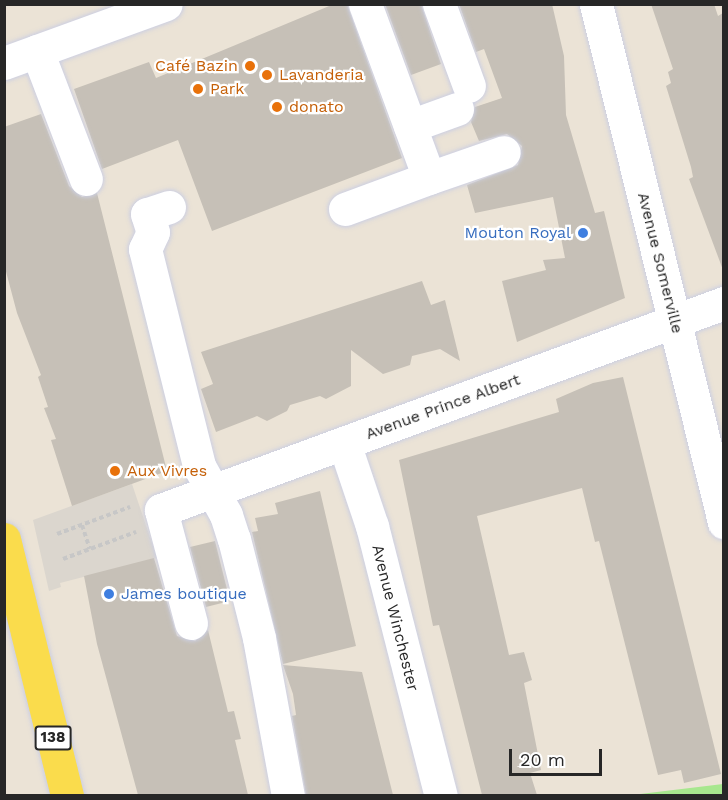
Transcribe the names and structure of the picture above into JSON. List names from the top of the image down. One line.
{"streets":{"main road":["138"],"street":["Avenue Somerville","Avenue Prince Albert","Avenue Winchester"]},"crossings":[["Avenue Somerville","Avenue Prince Albert"],["Avenue Prince Albert","Avenue Winchester"]],"places":["Café Bazin","Lavanderia","Park","donato","Mouton Royal","Aux Vivres","James boutique"],"scale_bar":"20 m"}
